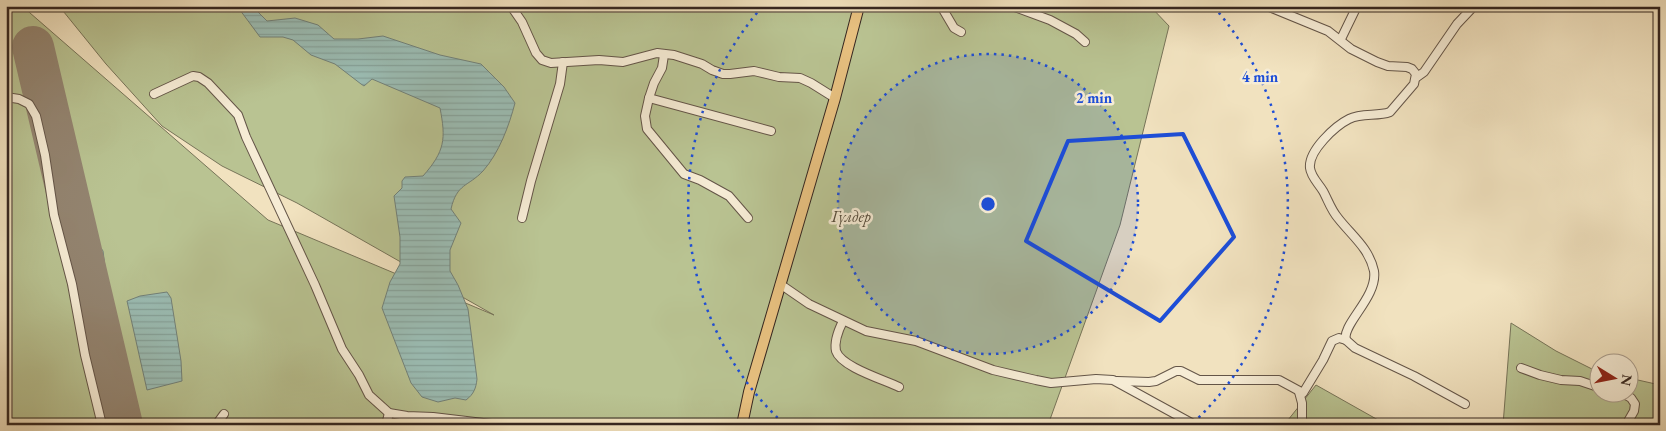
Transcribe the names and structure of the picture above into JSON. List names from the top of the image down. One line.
{"parks":["Гүлдер"],"north":"right","rings":["4 min","2 min"]}
